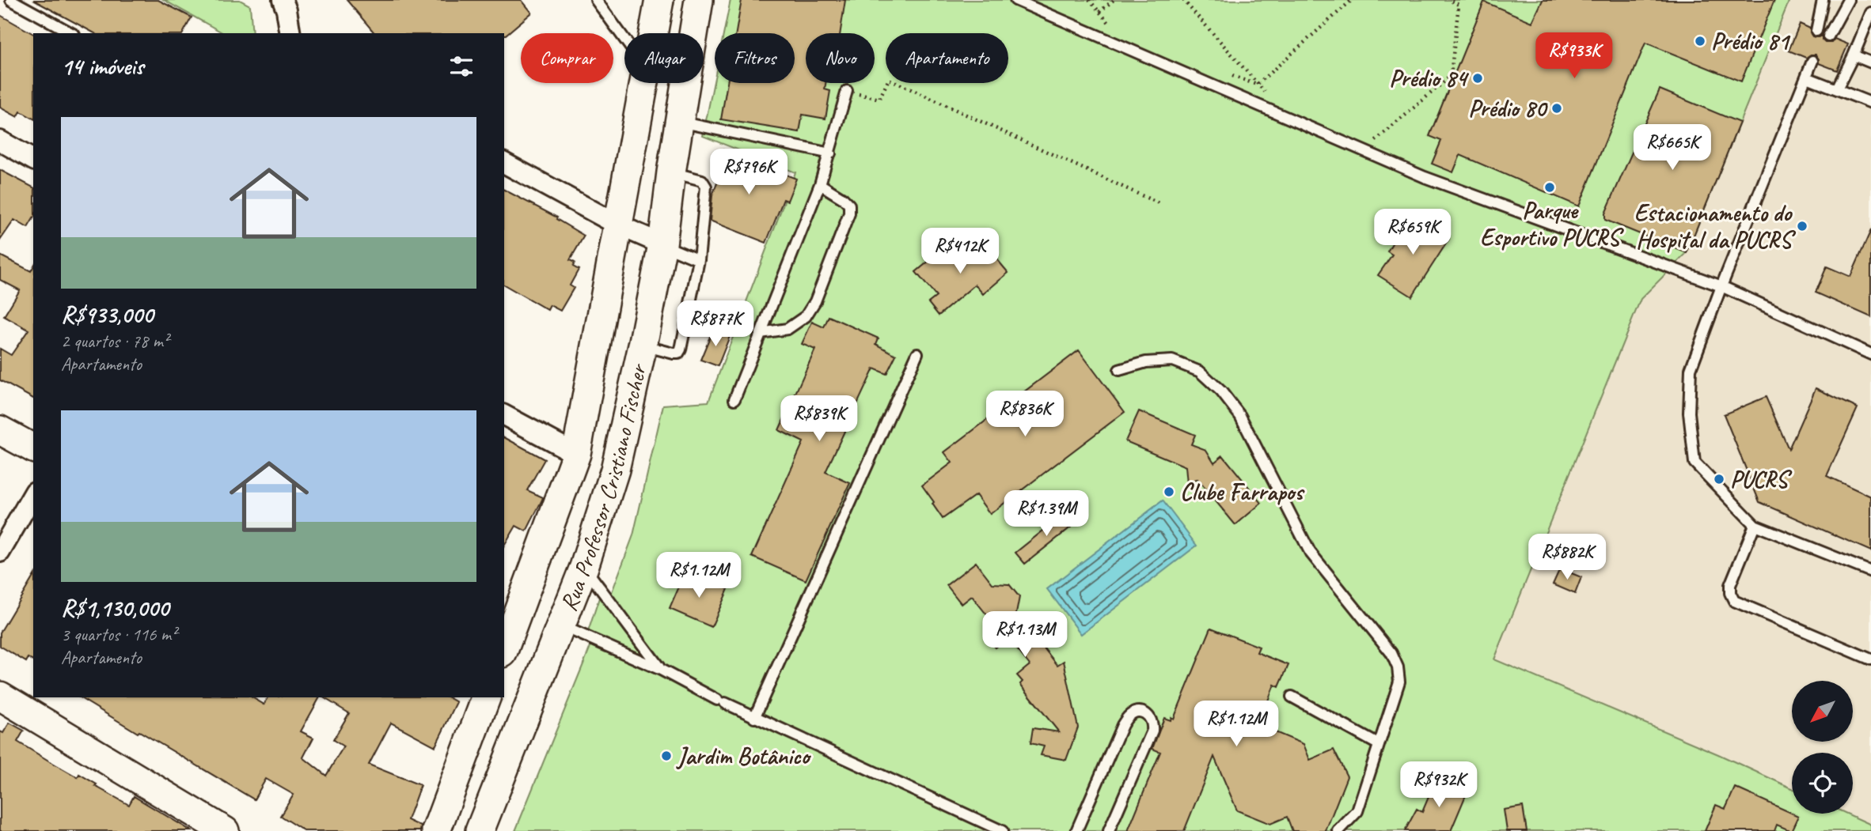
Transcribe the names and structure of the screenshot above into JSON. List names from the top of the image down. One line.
{"streets":{"main road":["Rua Professor Cristiano Fischer"]},"places":["Prédio 81","Prédio 84","Prédio 80","Parque Esportivo PUCRS","Estacionamento do Hospital da PUCRS","PUCRS","Clube Farrapos","Jardim Botânico"],"north":"bottom left","page":{"price":["R$933K","R$665K","R$796K","R$659K","R$412K","R$877K","R$836K","R$839K","R$1.39M","R$882K","R$1.12M","R$1.13M","R$1.12M","R$932K"],"chip":["Comprar","Alugar","Filtros","Novo","Apartamento"],"heading":"14 imóveis","list":[{"name":"R$933,000","note":"2 quartos · 78 m² · Apartamento"},{"name":"R$1,130,000","note":"3 quartos · 116 m² · Apartamento"}]}}
